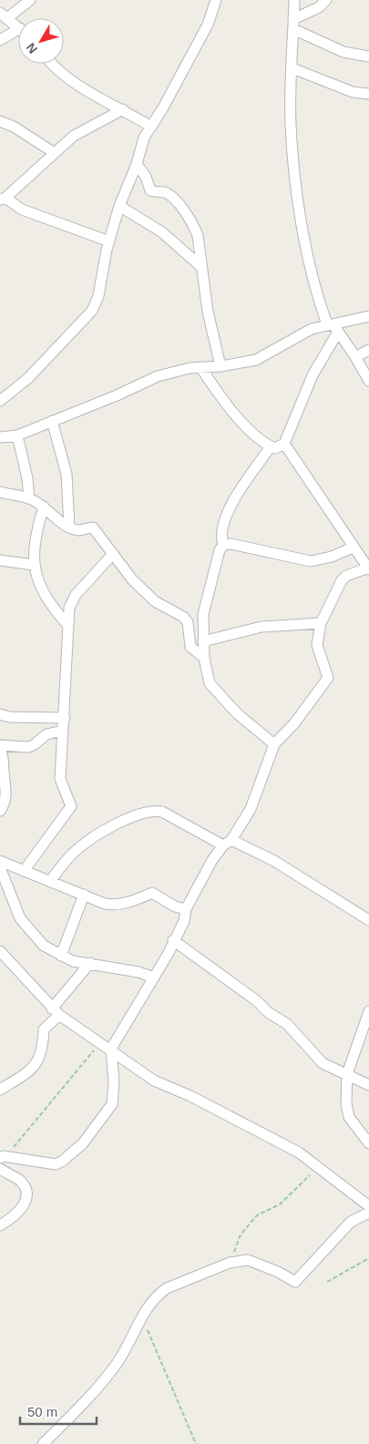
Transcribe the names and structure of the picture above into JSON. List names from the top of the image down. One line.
{"scale_bar":"50 m","north":"bottom left"}
